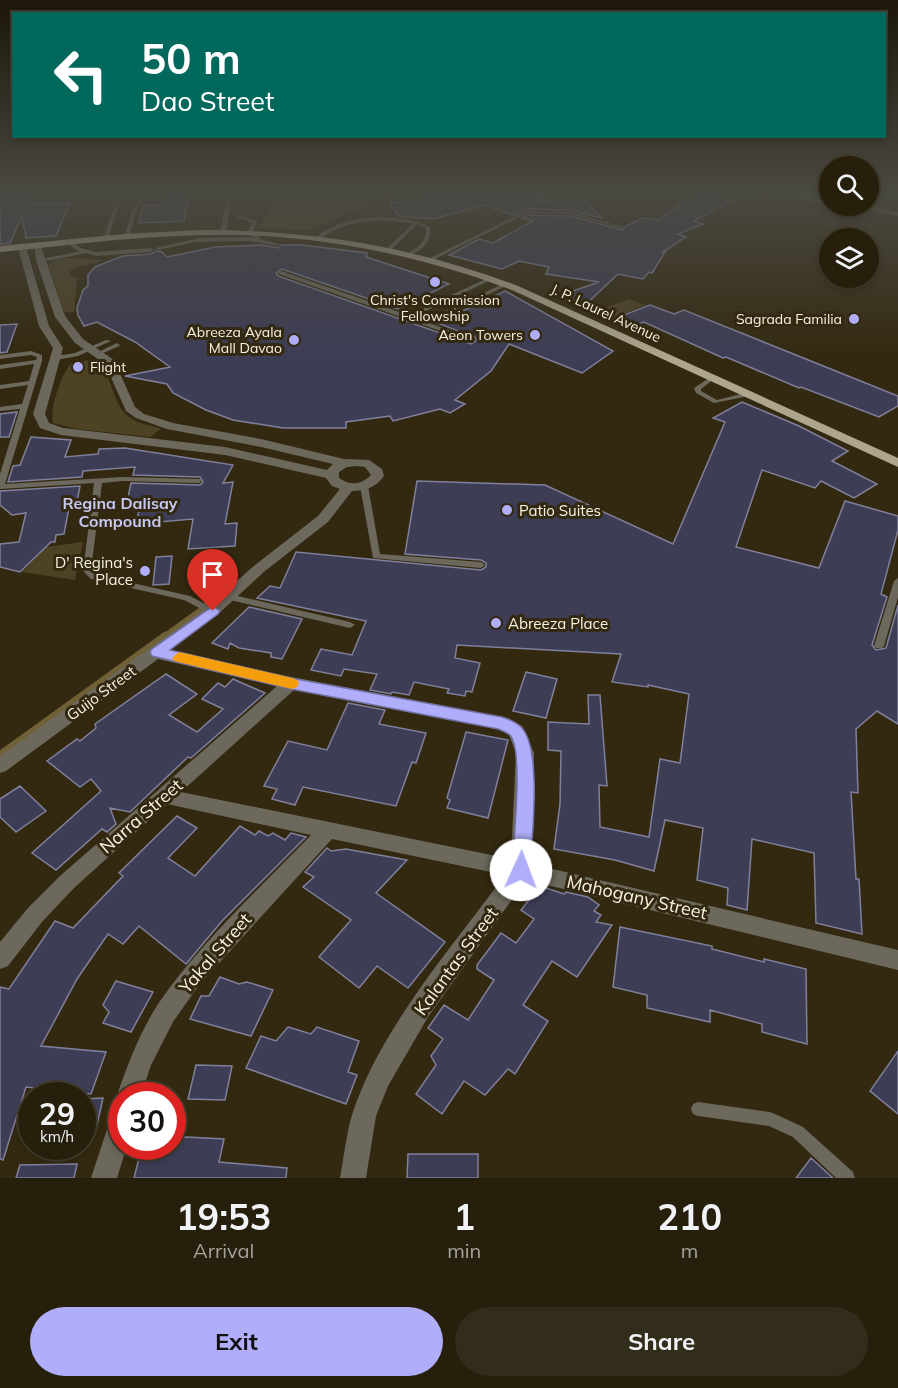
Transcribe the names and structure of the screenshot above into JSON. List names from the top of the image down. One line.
{"streets":{"main road":["J. P. Laurel Avenue"],"street":["Guijo Street","Narra Street","Mahogany Street","Yakal Street","Kalantas Street"]},"crossings":[["Narra Street","Mahogany Street"],["Mahogany Street","Yakal Street"],["Mahogany Street","Kalantas Street"]],"districts":["Regina Dalisay Compound"],"places":["Christ's Commission Fellowship","Sagrada Familia","Aeon Towers","Abreeza Ayala Mall Davao","Flight","Patio Suites","D' Regina's Place","Abreeza Place"],"page":{"turn":["50 m","Dao Street"],"speed":"29 km/h","limit":"30","eta":["19:53","Arrival","1","min","210","m"],"buttons":["Exit","Share"]}}
